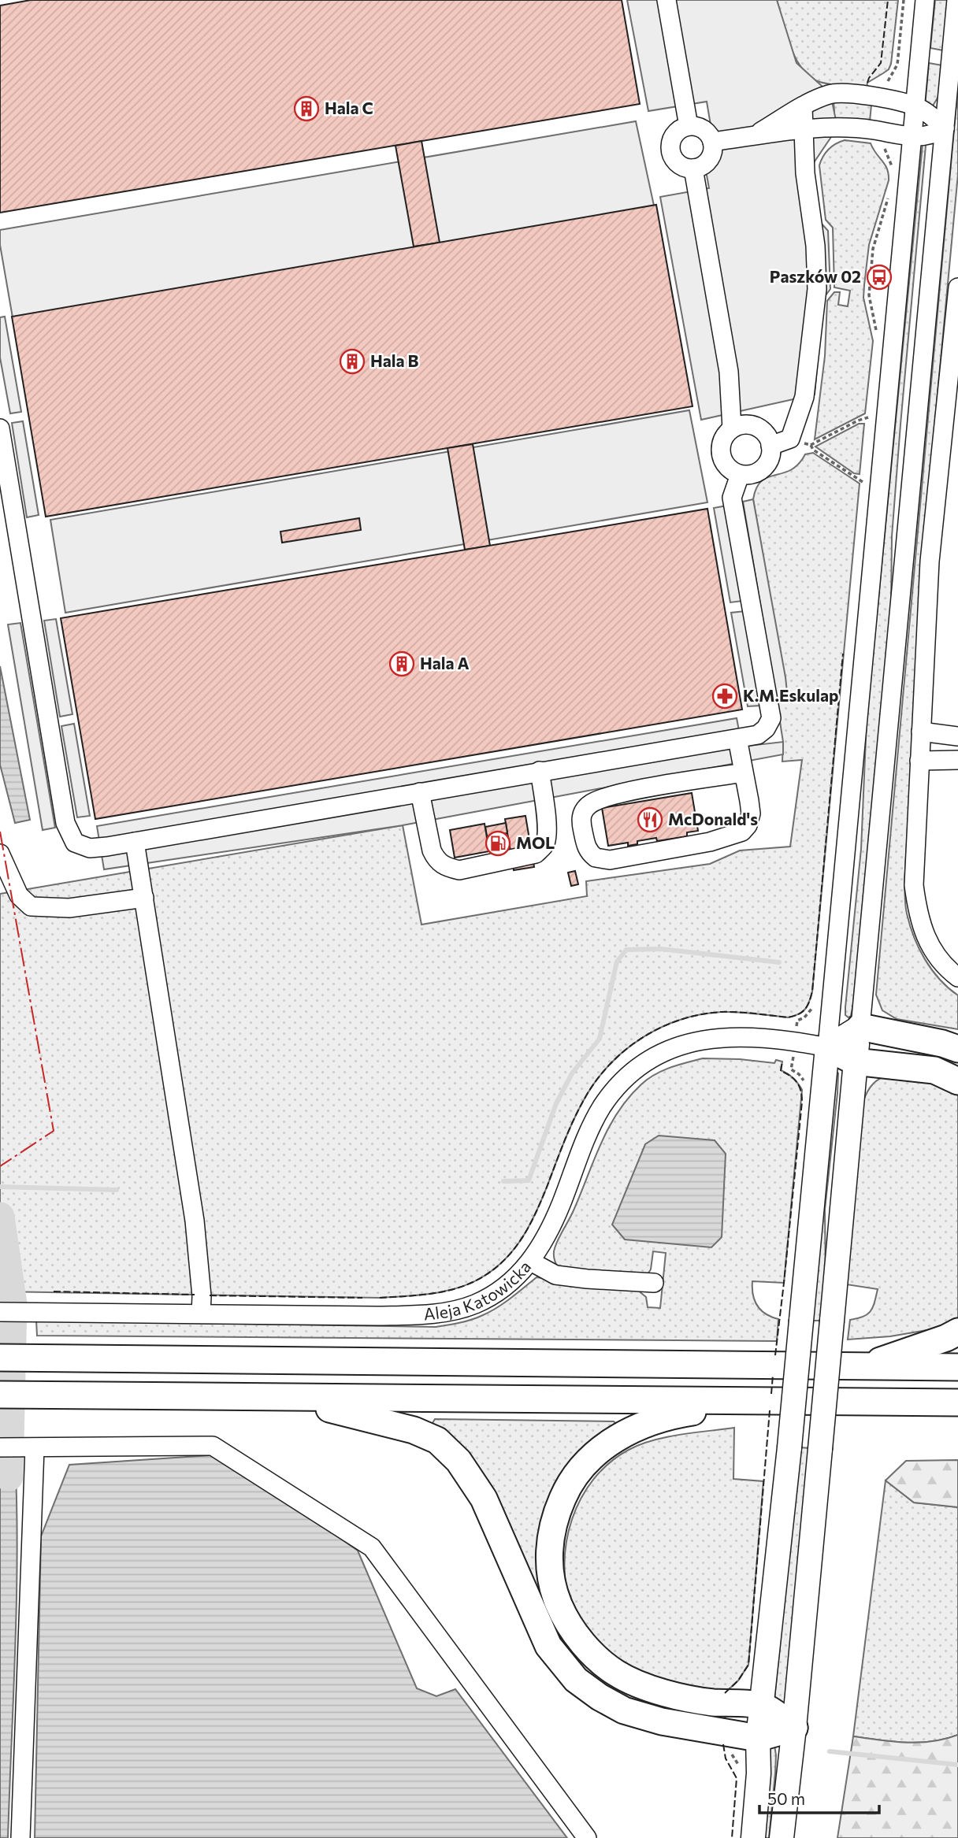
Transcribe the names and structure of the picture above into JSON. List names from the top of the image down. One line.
{"streets":{"street":["Aleja Katowicka"]},"places":{"building":["Hala C","Hala B","Hala A"],"bus stop":["Paszków 02"],"pharmacy":["K.M.Eskulap"],"restaurant":["McDonald's"],"fuel station":["MOL"]},"scale_bar":"50 m"}
